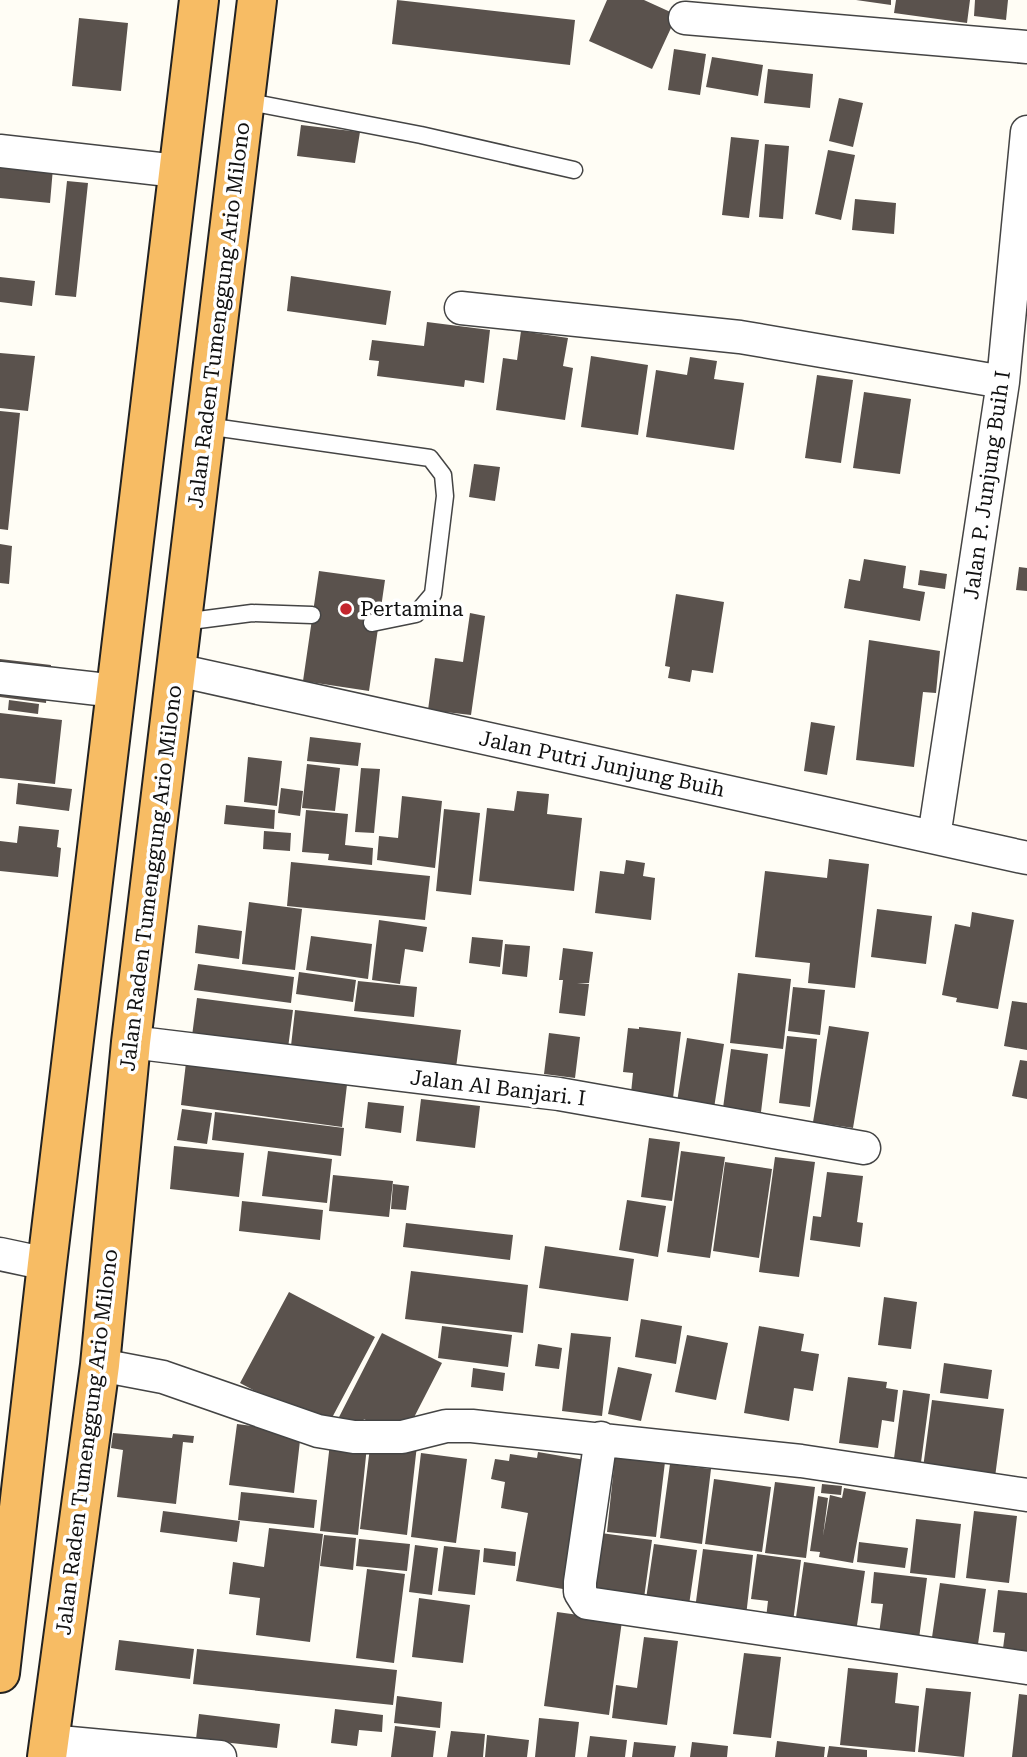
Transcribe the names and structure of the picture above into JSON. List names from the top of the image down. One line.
{"streets":{"highway":["Jalan Raden Tumenggung Ario Milono"],"street":["Jalan P. Junjung Buih I","Jalan Putri Junjung Buih","Jalan Al Banjari. I"]},"crossings":[["Jalan Raden Tumenggung Ario Milono","Jalan Putri Junjung Buih"],["Jalan Raden Tumenggung Ario Milono","Jalan Al Banjari. I"],["Jalan P. Junjung Buih I","Jalan Putri Junjung Buih"]],"places":["Pertamina"]}
